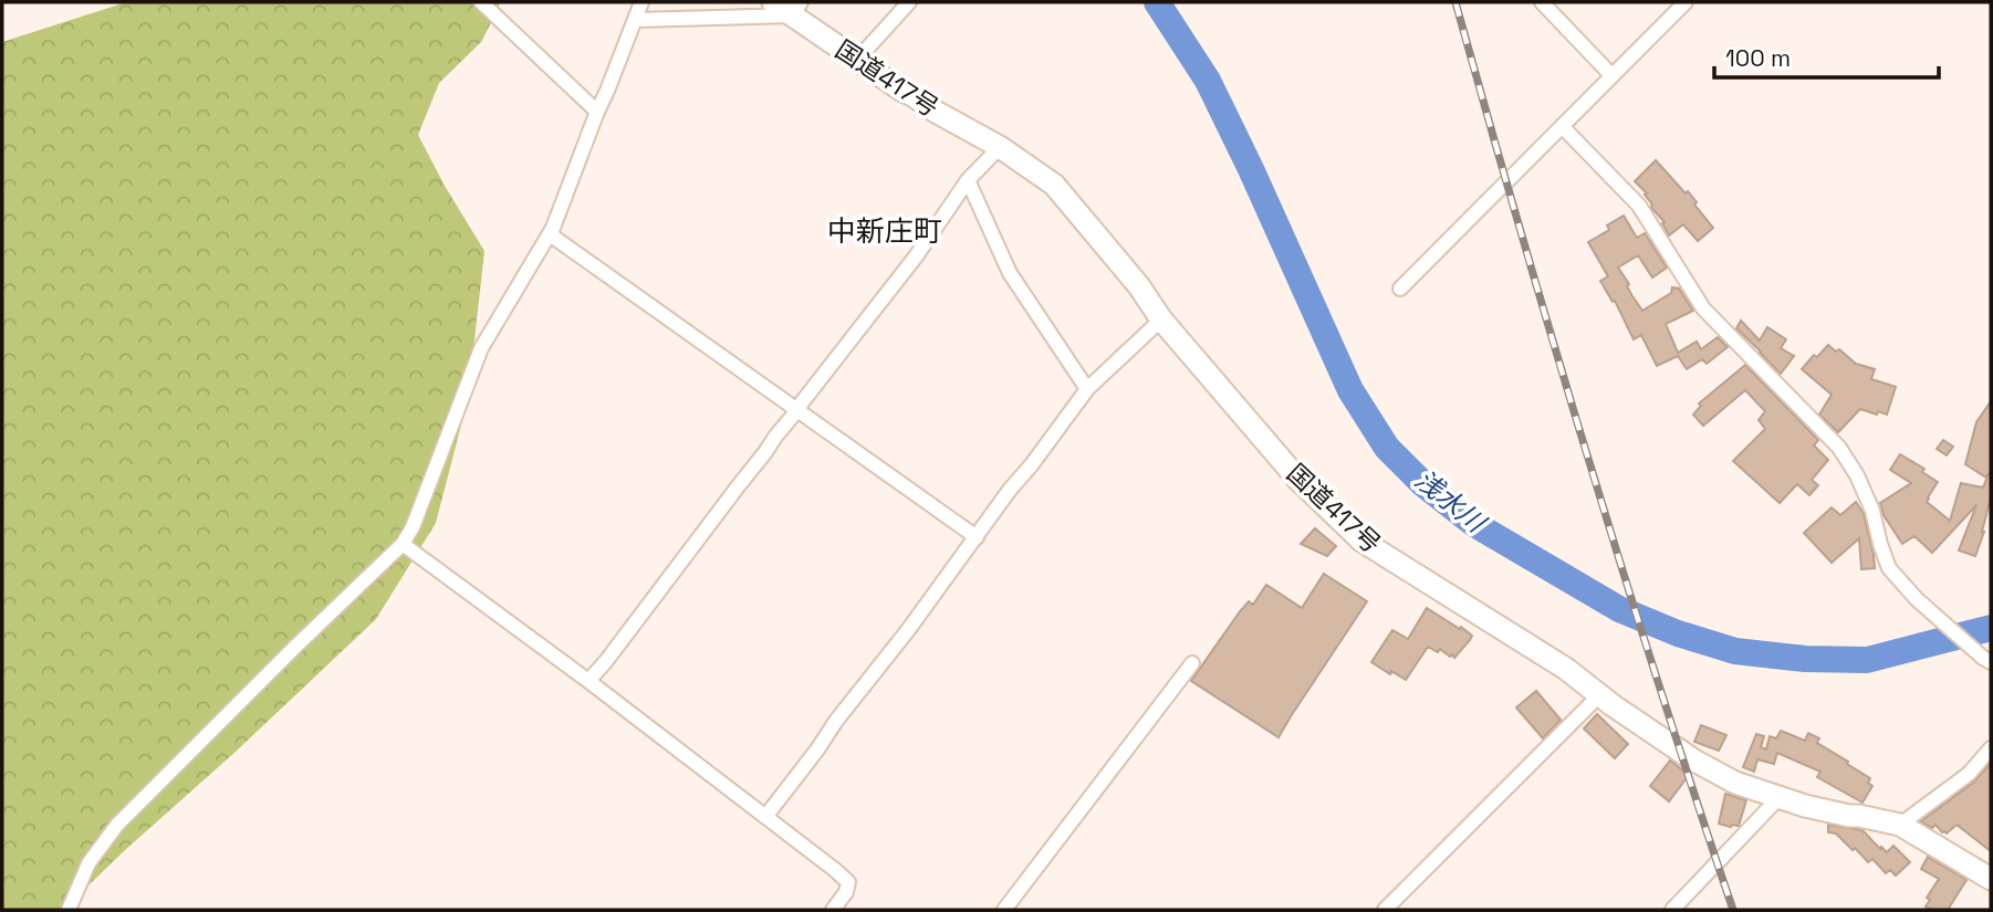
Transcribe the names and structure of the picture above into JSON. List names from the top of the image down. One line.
{"streets":{"highway":["国道417号"]},"districts":["中新庄町"],"water":["浅水川"],"scale_bar":"100 m"}
